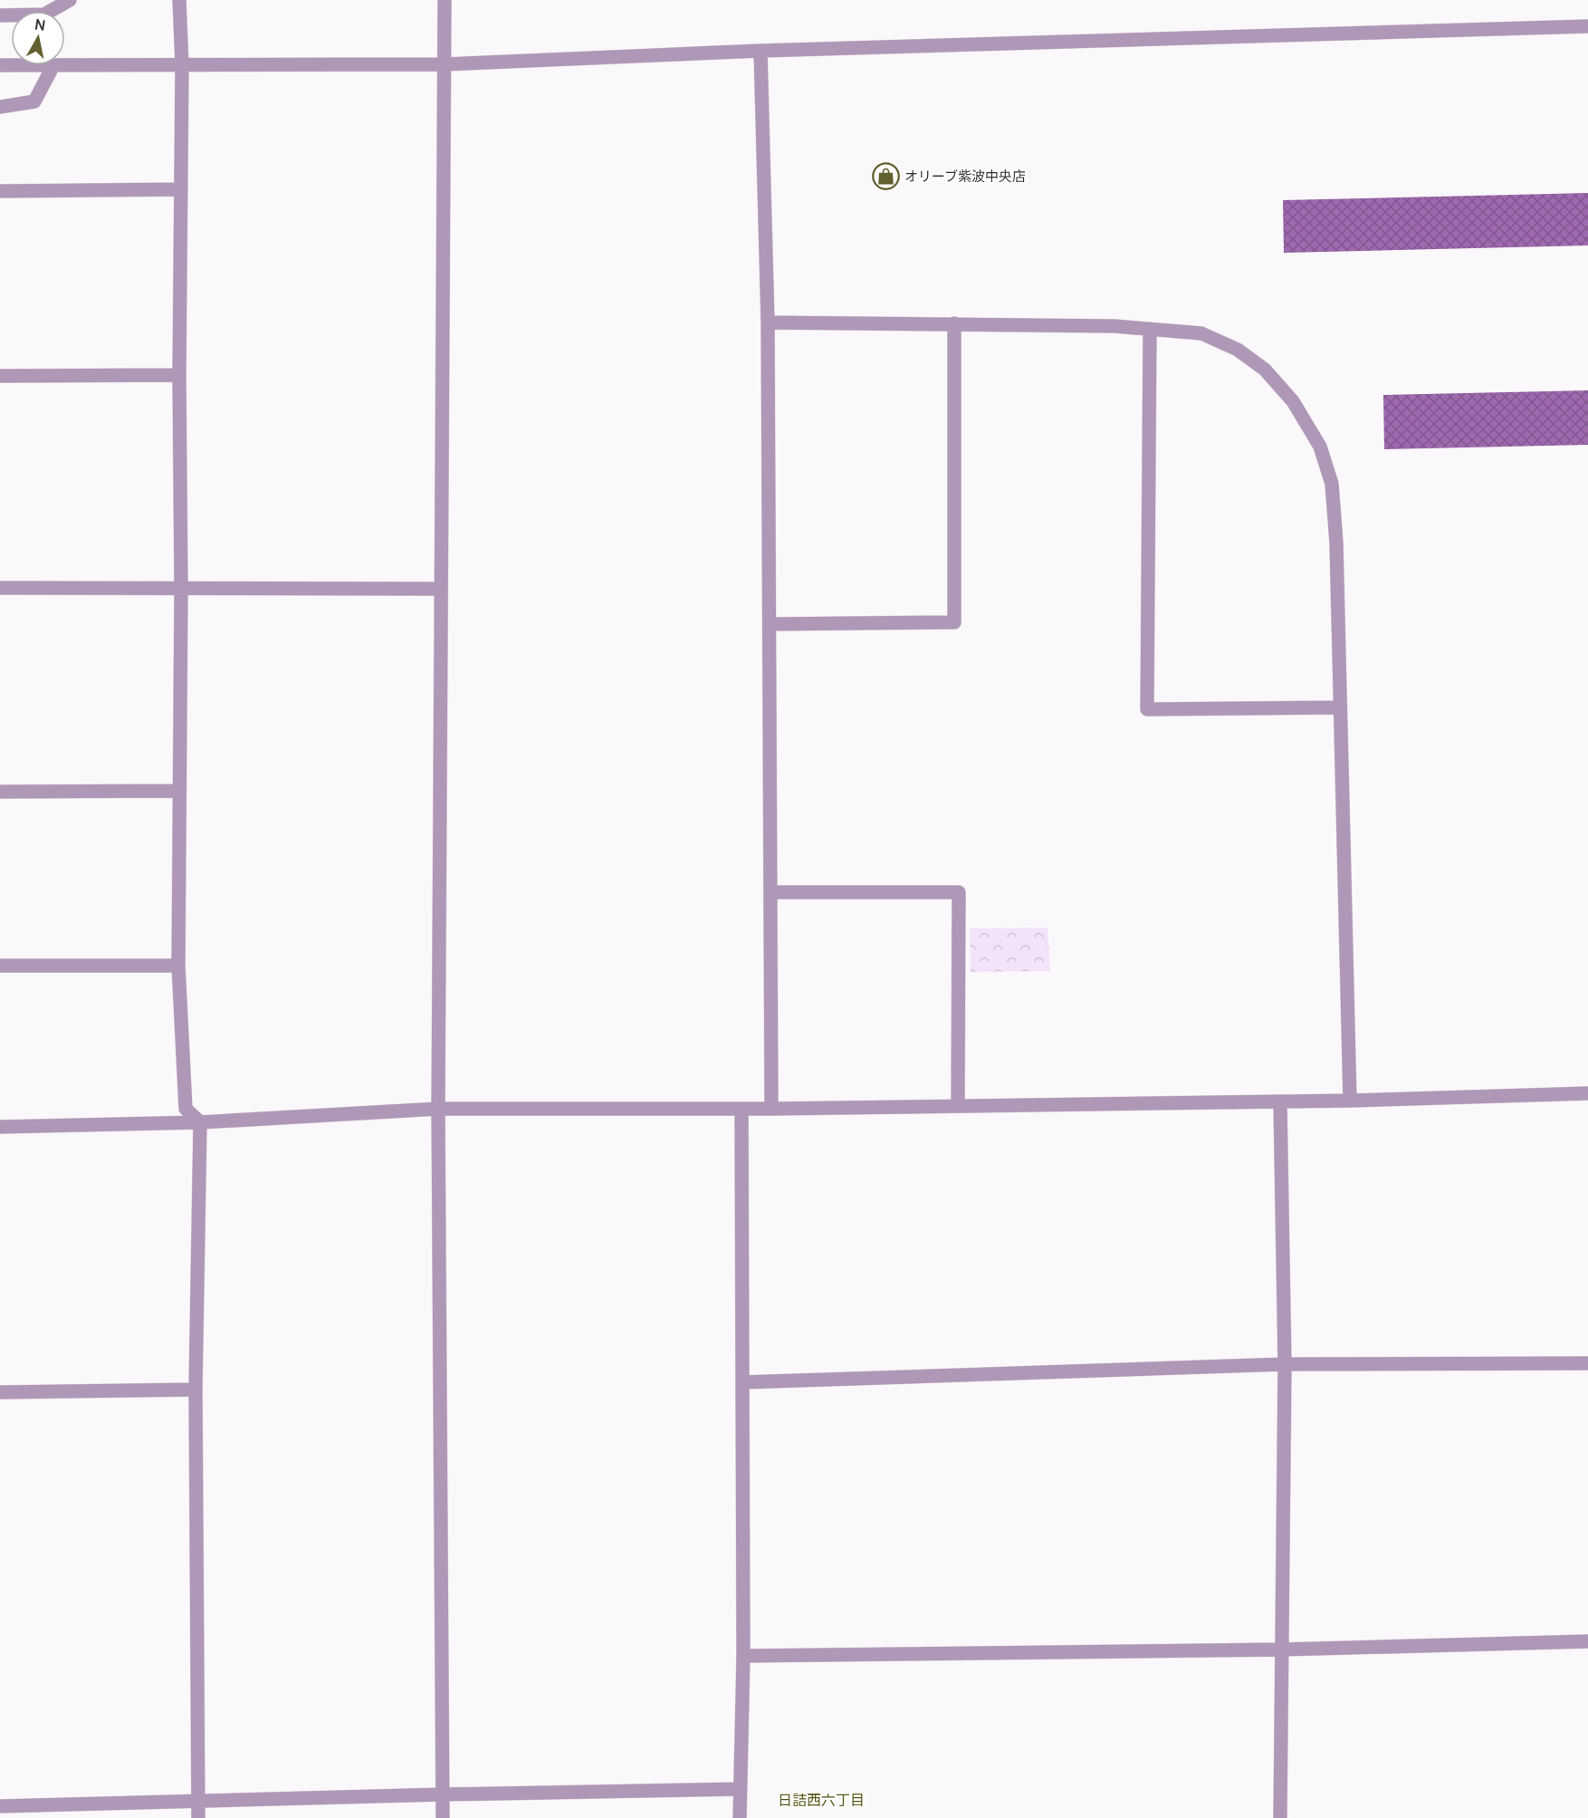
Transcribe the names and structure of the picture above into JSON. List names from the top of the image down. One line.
{"districts":["日詰西六丁目"],"places":{"shop":["オリーブ紫波中央店"]},"north":"top"}
